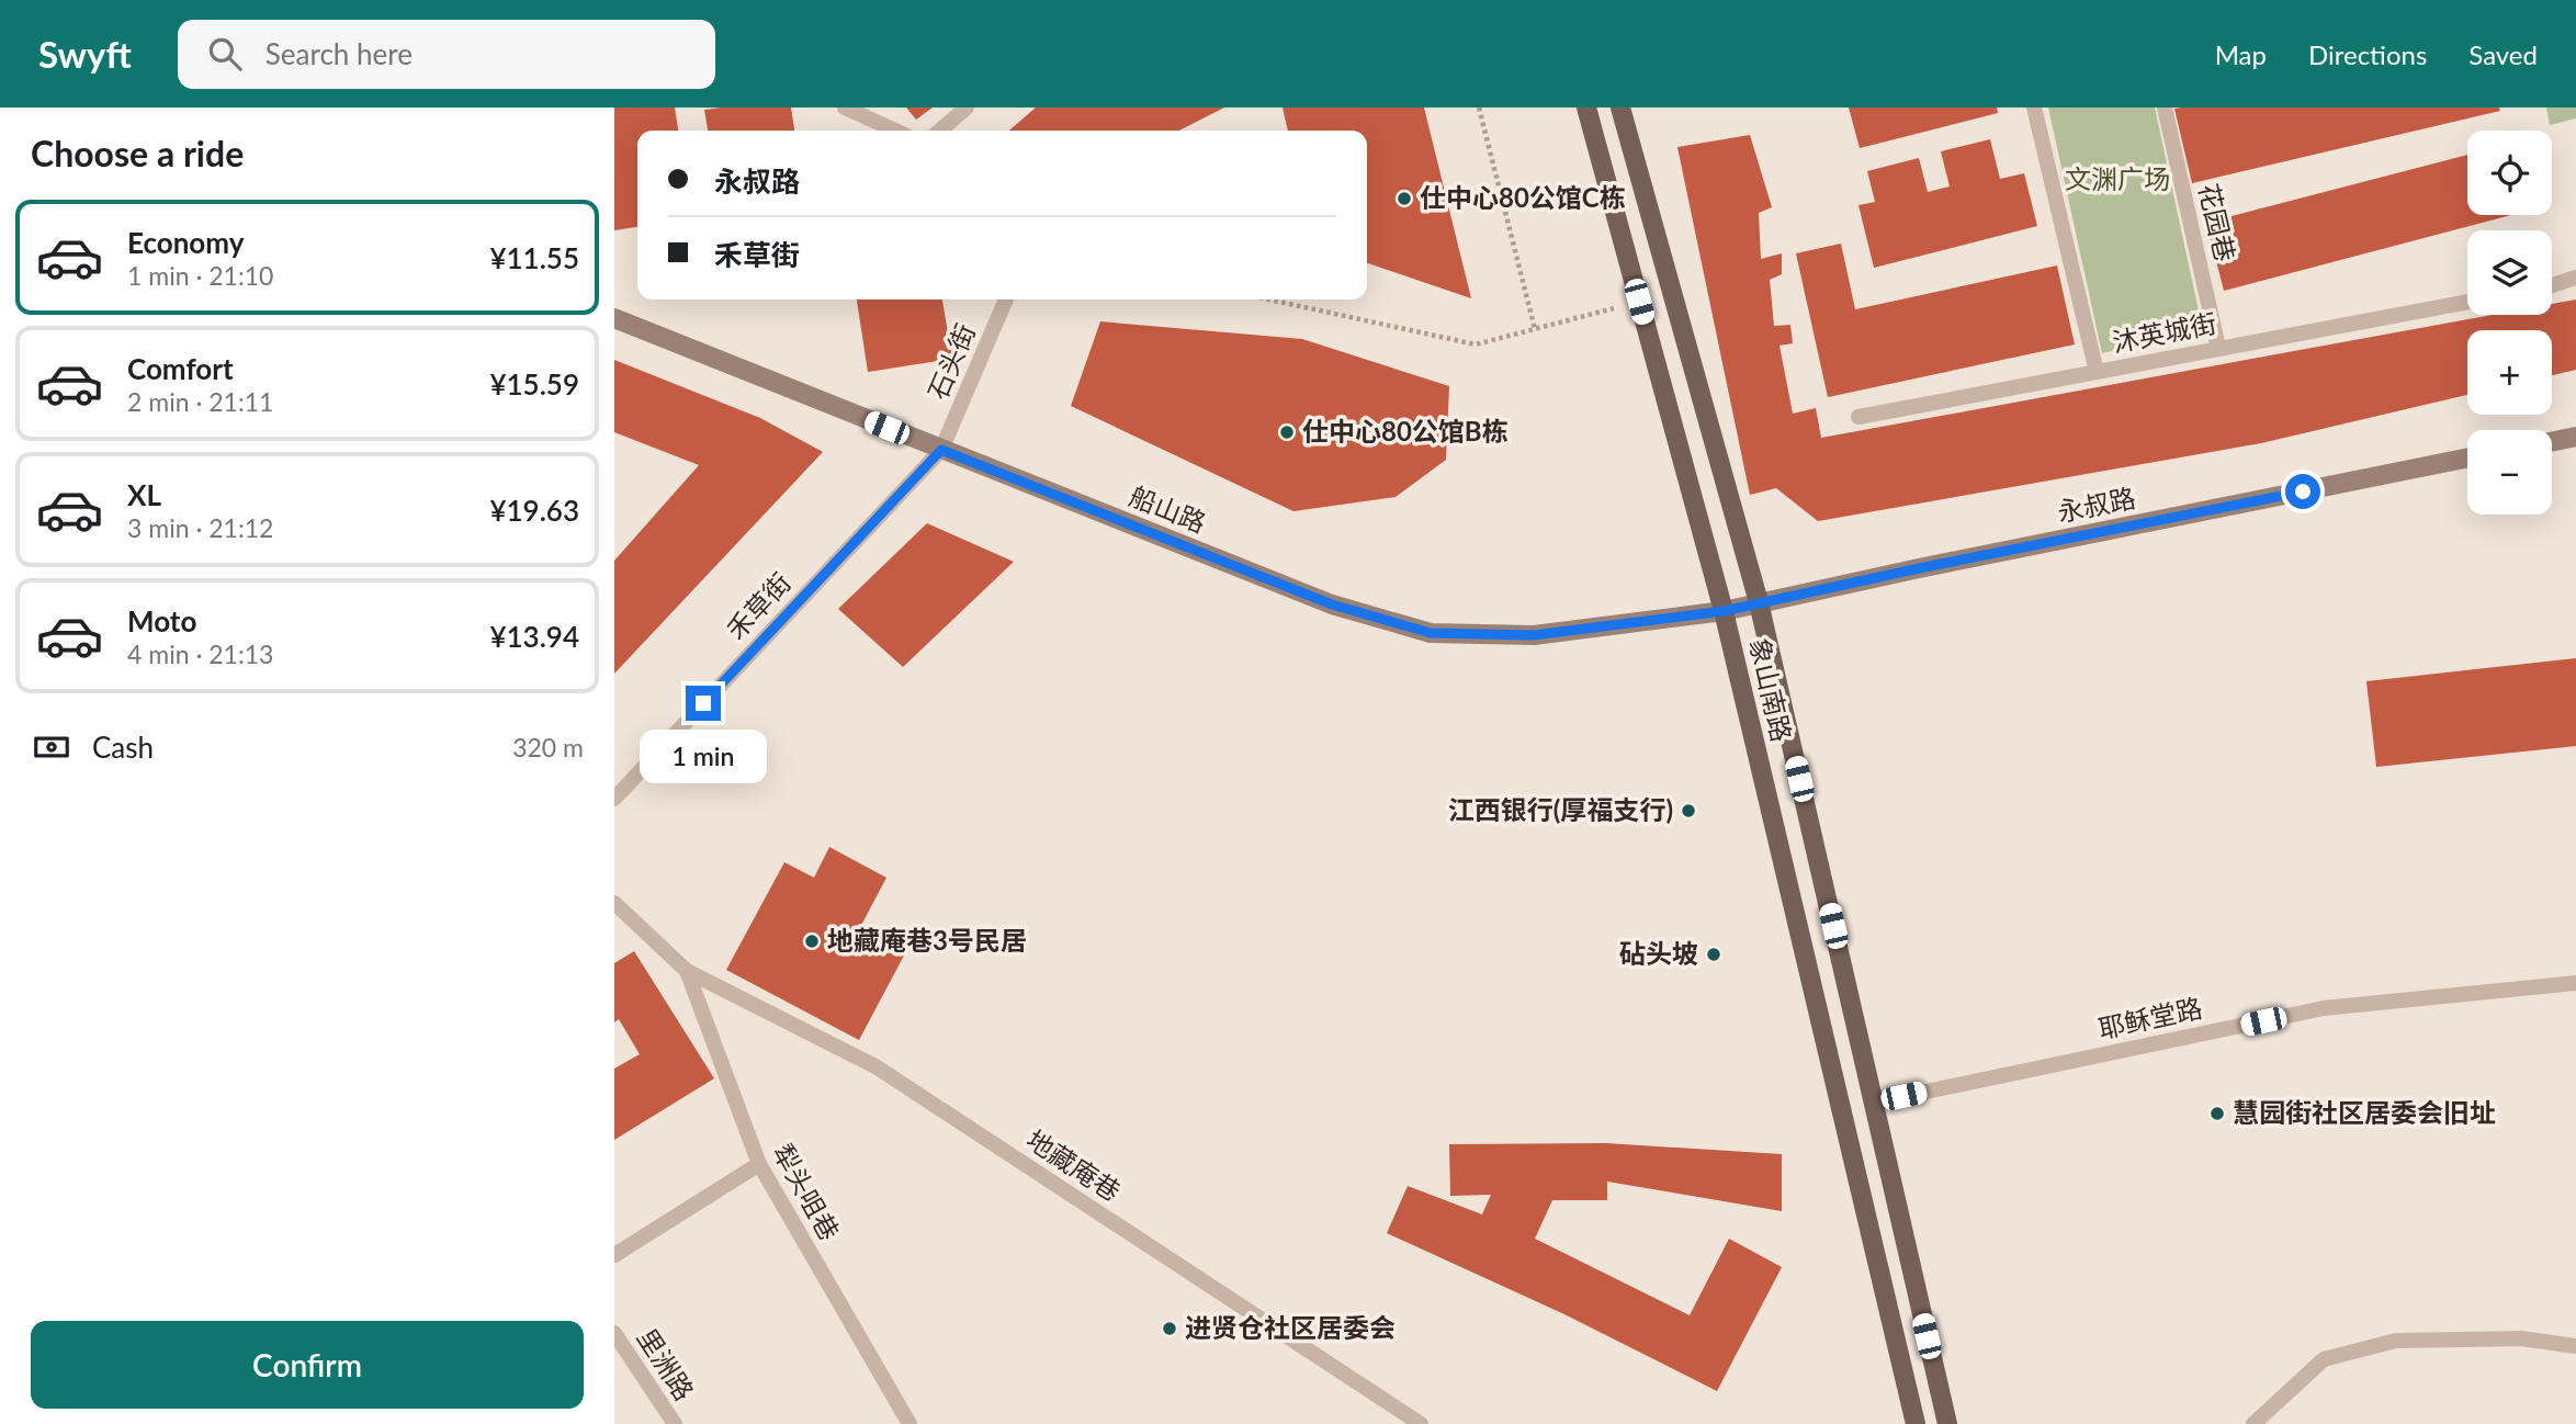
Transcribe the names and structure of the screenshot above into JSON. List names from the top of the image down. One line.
{"streets":{"main road":["象山南路"],"street":["永叔路","船山路"],"lane":["花园巷","沐英城街","石头街","禾草街","耶稣堂路","地藏庵巷","犁头咀巷","里洲路"]},"crossings":[["花园巷","沐英城街"],["石头街","船山路"],["石头街","禾草街"],["永叔路","船山路"],["永叔路","象山南路"],["船山路","禾草街"],["船山路","象山南路"],["象山南路","耶稣堂路"],["地藏庵巷","犁头咀巷"]],"parks":["文渊广场"],"places":["仕中心80公馆C栋","仕中心80公馆B栋","江西银行(厚福支行)","地藏庵巷3号民居","砧头坡","慧园街社区居委会旧址","进贤仓社区居委会"],"page":{"header":"Swyft","search":"Search here","nav":["Map","Directions","Saved"],"heading":"Choose a ride","map_buttons":["+","−"],"banner":["永叔路","禾草街"],"list":[{"name":"Economy","note":"1 min · 21:10","value":"¥11.55"},{"name":"Comfort","note":"2 min · 21:11","value":"¥15.59"},{"name":"XL","note":"3 min · 21:12","value":"¥19.63"},{"name":"Moto","note":"4 min · 21:13","value":"¥13.94"}],"pay":["Cash","320 m"],"bubble":"1 min","buttons":"Confirm"}}
